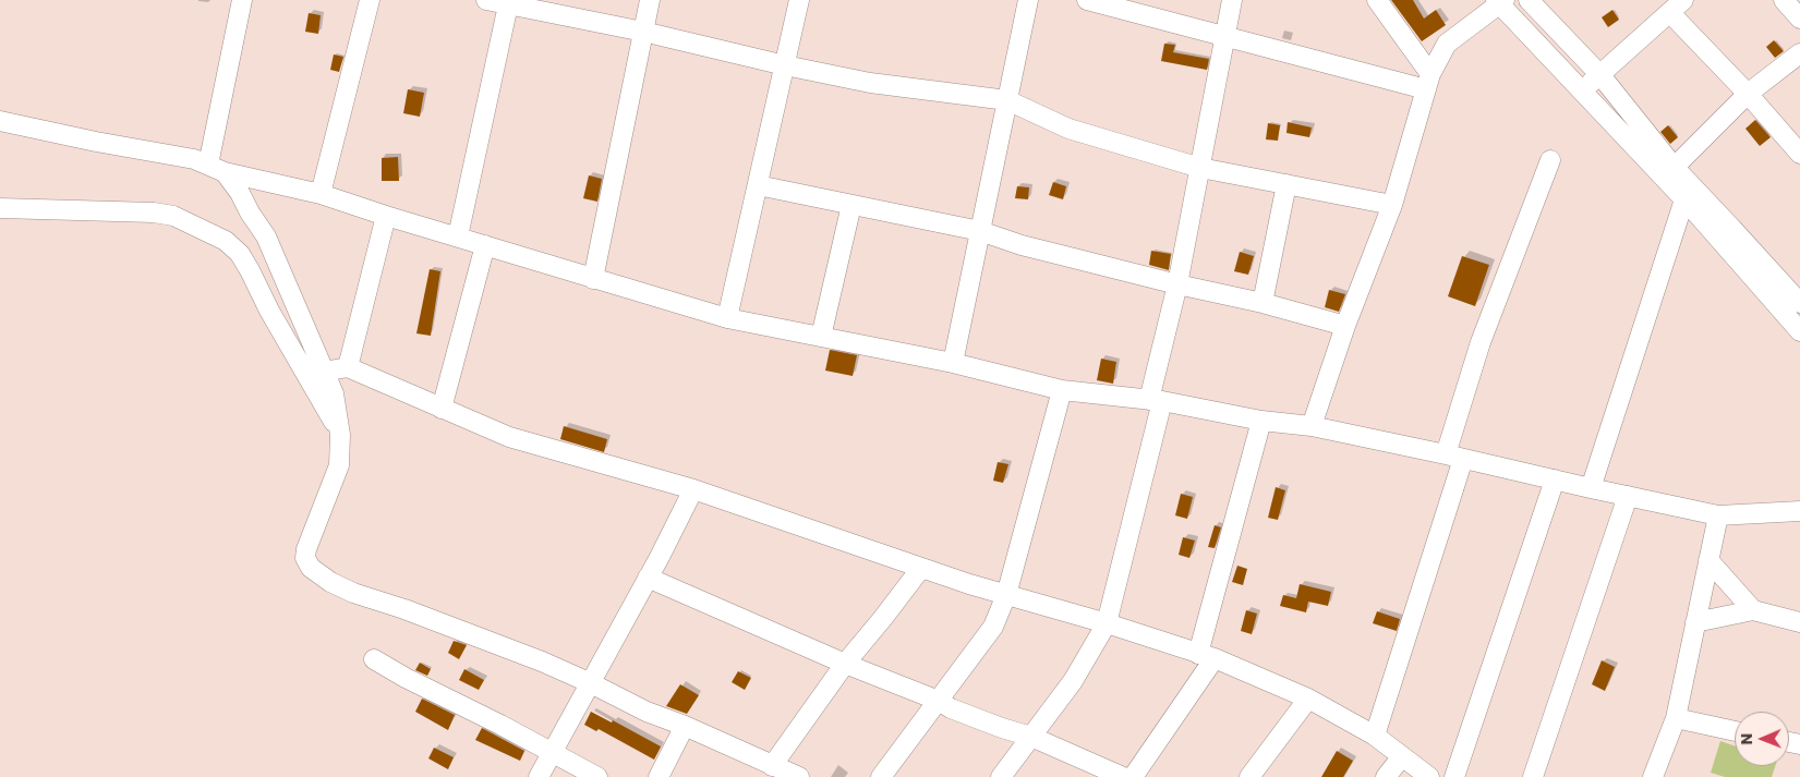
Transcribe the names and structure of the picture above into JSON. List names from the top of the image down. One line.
{"north":"left"}
